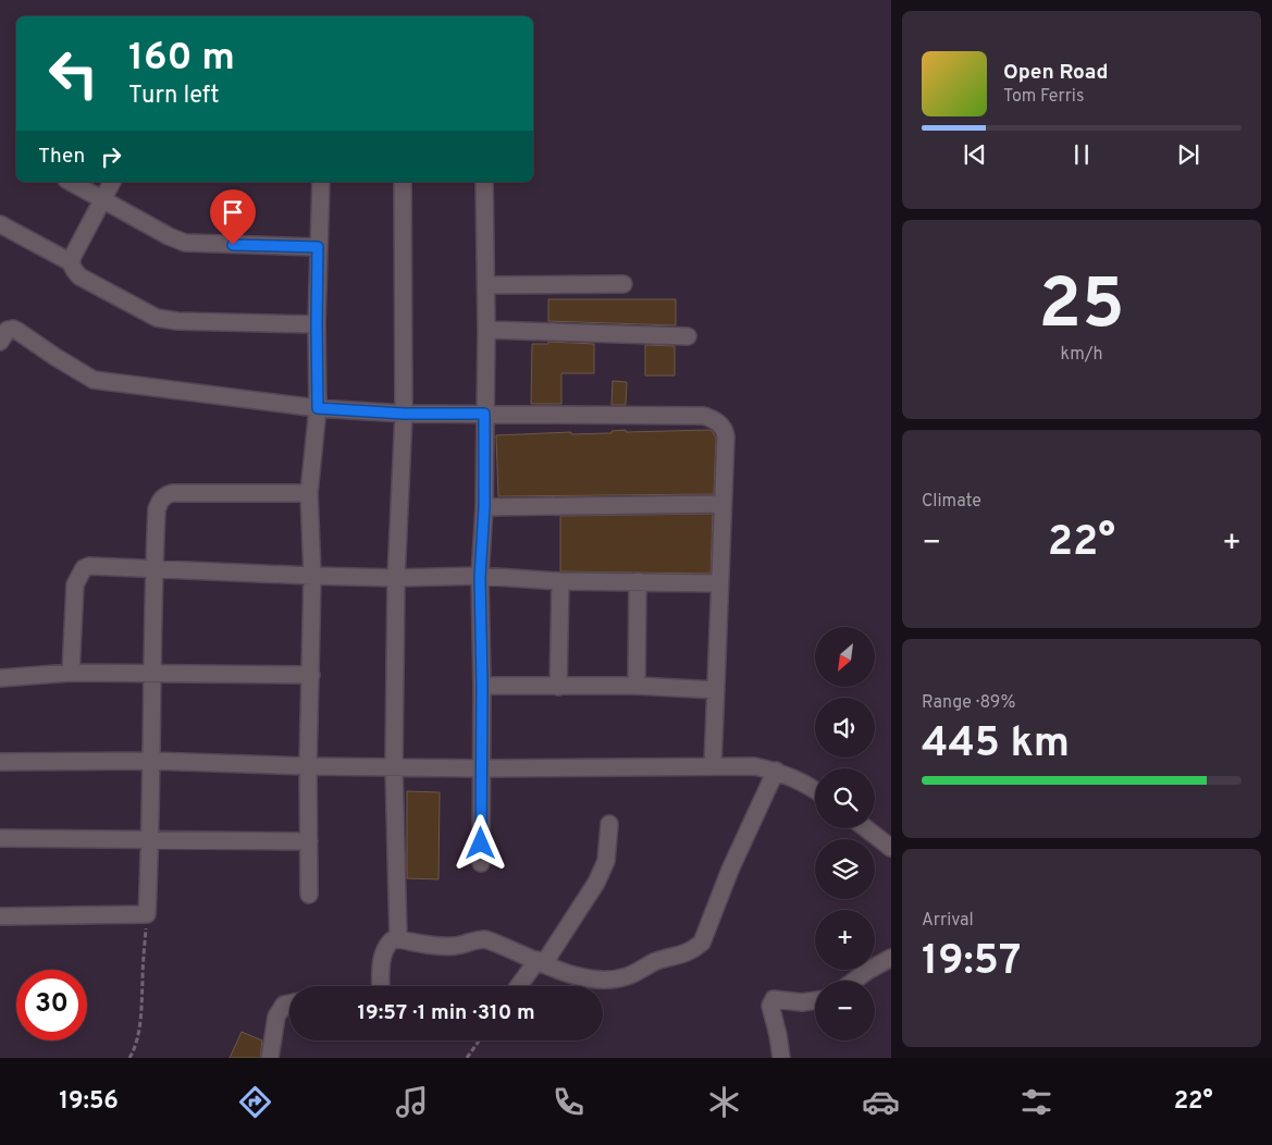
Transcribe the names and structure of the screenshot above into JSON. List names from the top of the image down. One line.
{"north":"bottom left","page":{"turn":["160 m","Turn left"],"song":["Open Road","Tom Ferris"],"then":"Then","tile":[["25","km/h"],"Climate",["Range · 89%","445 km"],["Arrival","19:57"]],"heat":["−","22°","+"],"map_buttons":["+","−"],"limit":"30","trip":"19:57 · 1 min · 310 m","tabs":["19:56","22°"]}}
